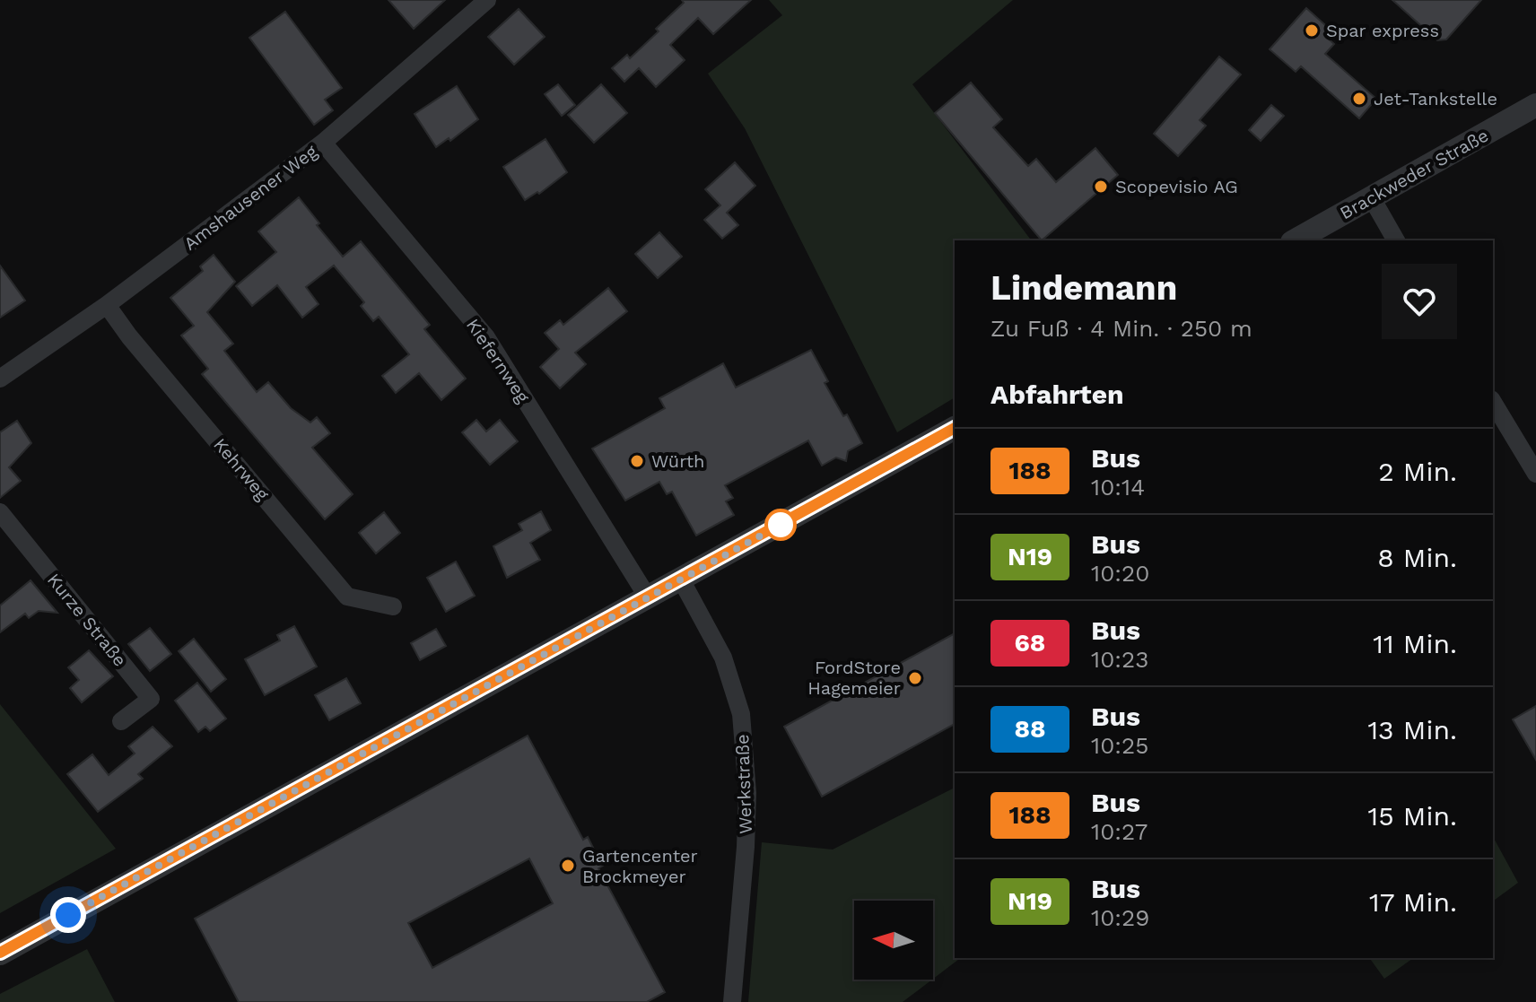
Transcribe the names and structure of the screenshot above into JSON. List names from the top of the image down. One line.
{"streets":{"street":["Brackweder Straße","Amshausener Weg","Kiefernweg","Kehrweg","Kurze Straße","Werkstraße"]},"crossings":[["Amshausener Weg","Kiefernweg"],["Amshausener Weg","Kehrweg"]],"places":["Spar express","Jet-Tankstelle","Scopevisio AG","Würth","FordStore Hagemeier","Gartencenter Brockmeyer"],"lines":["bus line 188"],"north":"left","page":{"heading":[["Lindemann","Zu Fuß · 4 Min. · 250 m"],"Abfahrten"],"list":[{"mark":"188","name":"Bus","note":"10:14","value":"2 Min."},{"mark":"N19","name":"Bus","note":"10:20","value":"8 Min."},{"mark":"68","name":"Bus","note":"10:23","value":"11 Min."},{"mark":"88","name":"Bus","note":"10:25","value":"13 Min."},{"mark":"188","name":"Bus","note":"10:27","value":"15 Min."},{"mark":"N19","name":"Bus","note":"10:29","value":"17 Min."}]}}
